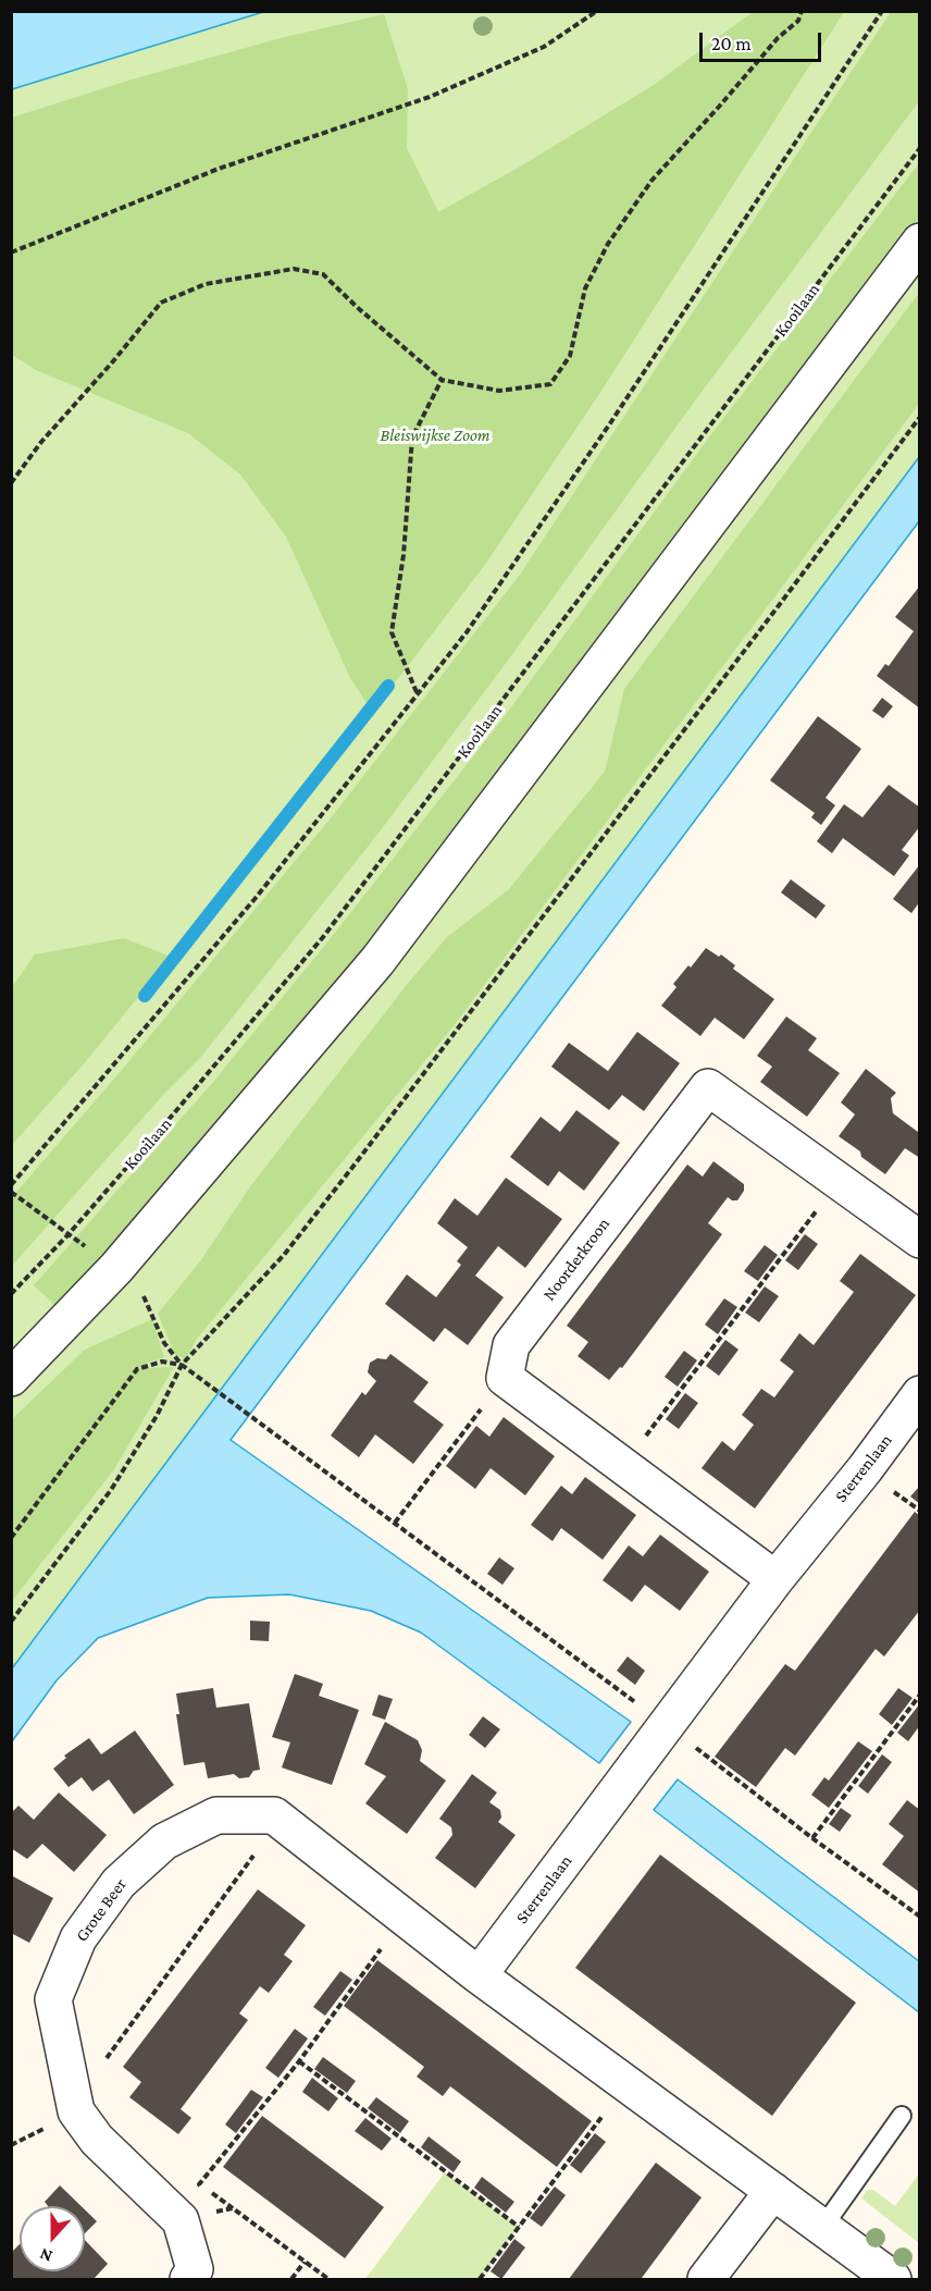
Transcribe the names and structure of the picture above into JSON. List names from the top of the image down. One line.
{"streets":{"street":["Noorderkroon","Sterrenlaan","Grote Beer"],"path":["Kooilaan"]},"crossings":[["Sterrenlaan","Grote Beer"]],"parks":["Bleiswijkse Zoom"],"scale_bar":"20 m","north":"bottom"}
